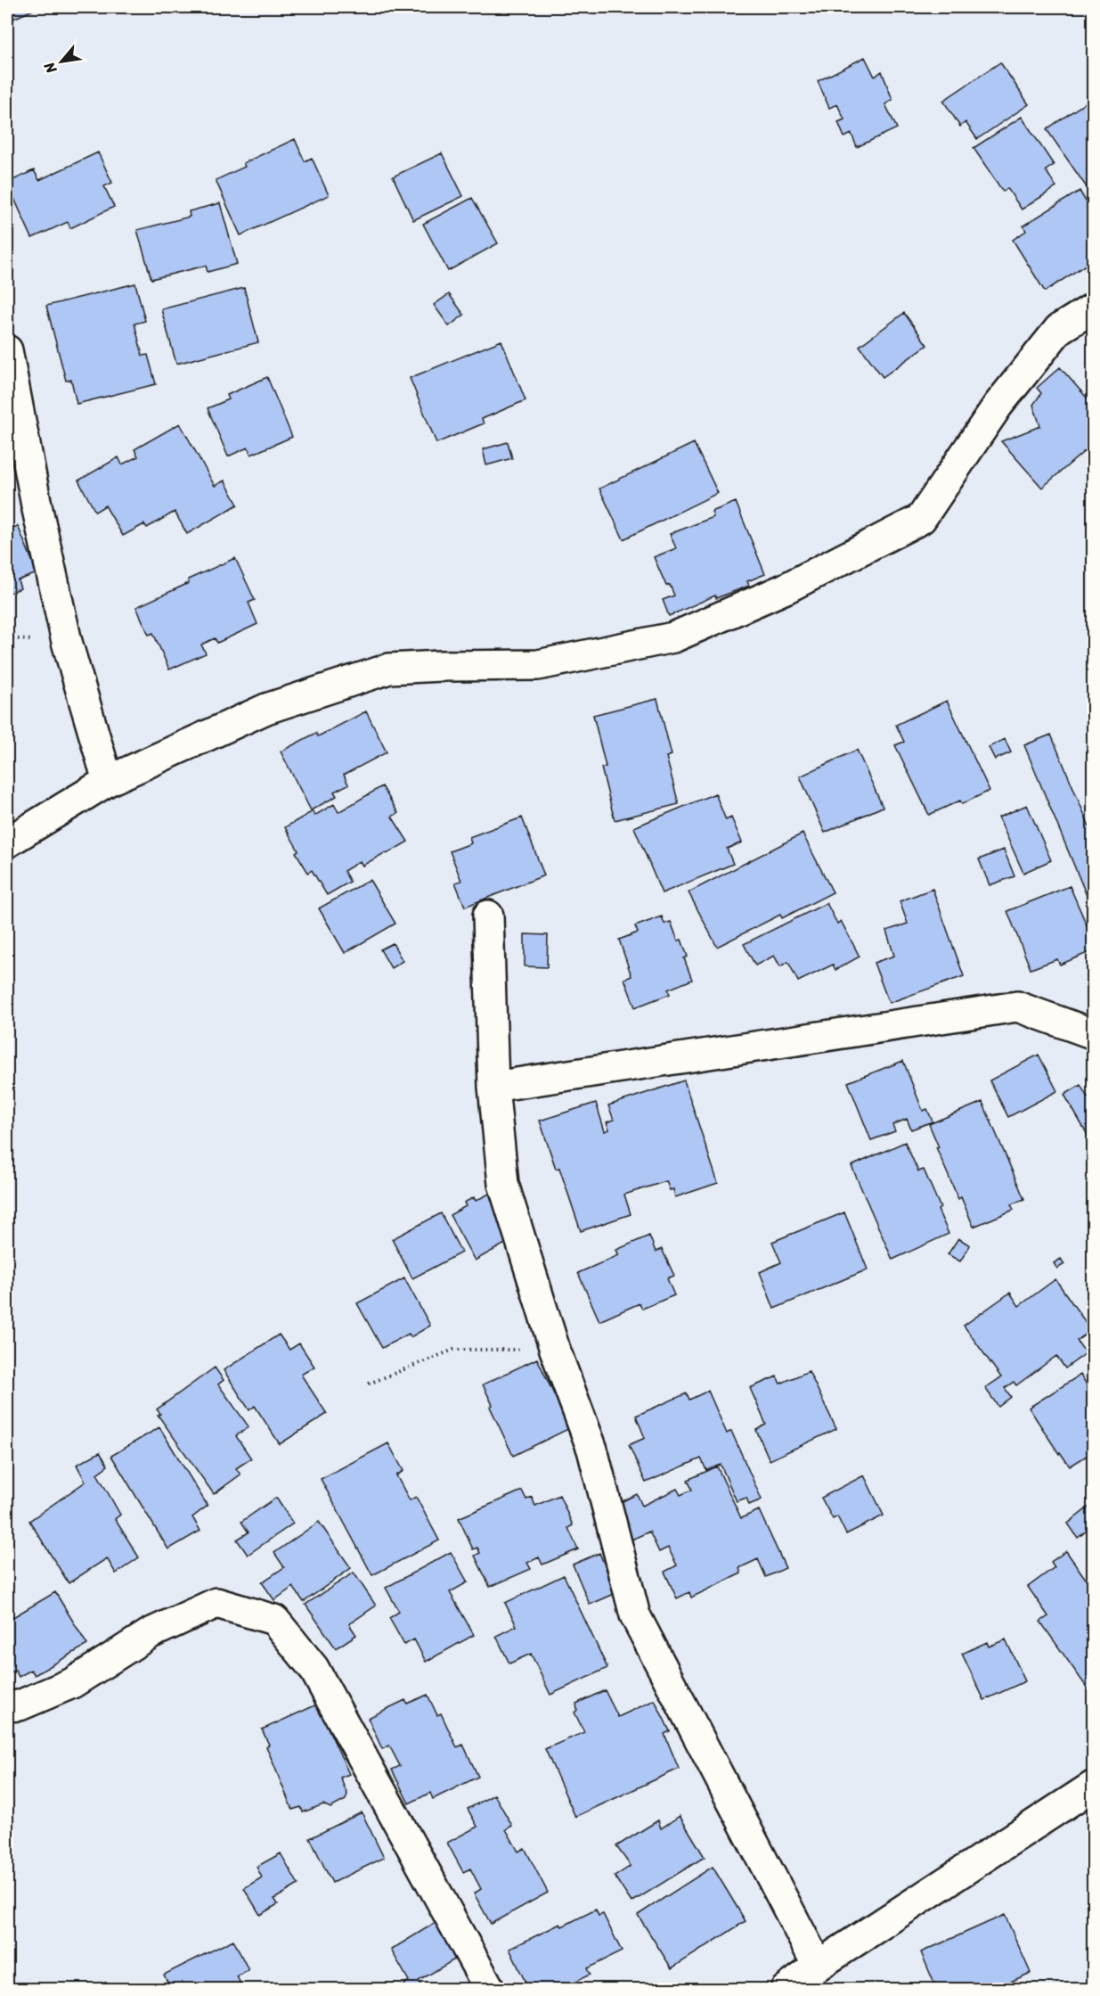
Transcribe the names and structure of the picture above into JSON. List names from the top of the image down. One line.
{"north":"bottom left"}
